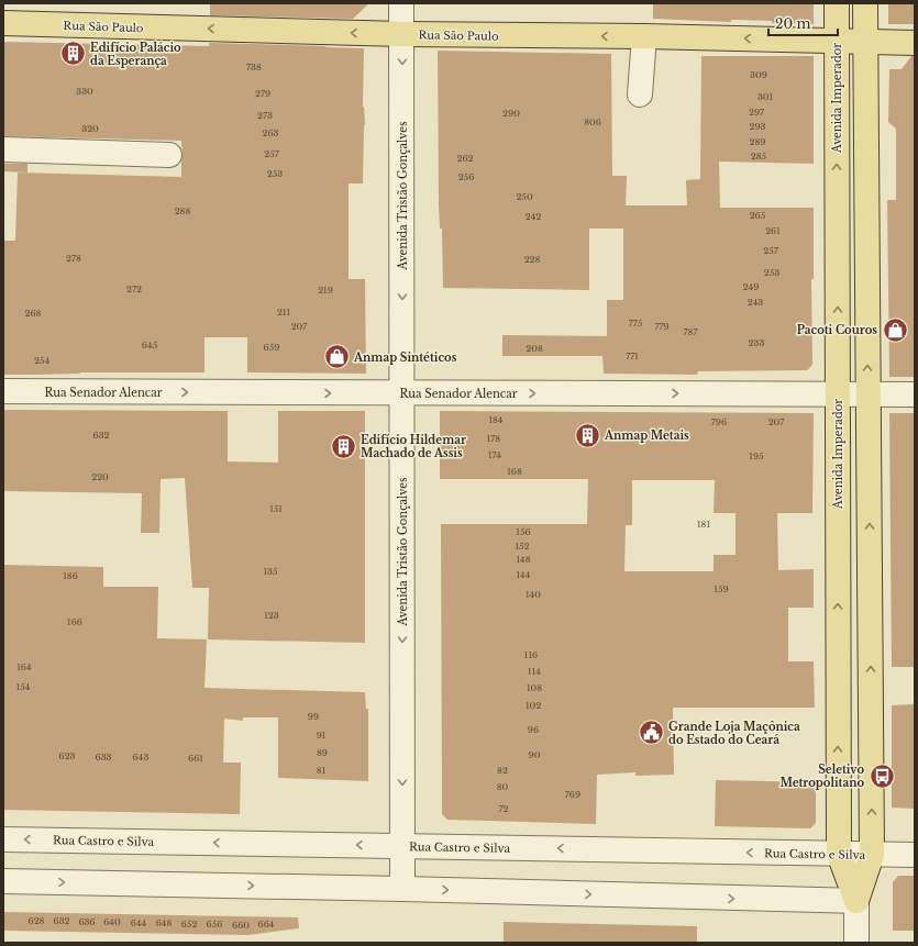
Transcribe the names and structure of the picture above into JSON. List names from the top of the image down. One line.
{"streets":{"main road":["Rua São Paulo","Avenida Imperador"],"street":["Avenida Tristão Gonçalves","Rua Senador Alencar","Rua Castro e Silva"]},"crossings":[["Rua São Paulo","Avenida Imperador"],["Rua São Paulo","Avenida Tristão Gonçalves"],["Avenida Imperador","Rua Senador Alencar"],["Avenida Imperador","Rua Castro e Silva"],["Avenida Tristão Gonçalves","Rua Senador Alencar"],["Avenida Tristão Gonçalves","Rua Castro e Silva"]],"one_way":["Rua São Paulo","Avenida Imperador","Avenida Tristão Gonçalves","Rua Senador Alencar"],"places":{"building":["Edifício Palácio da Esperança","Anmap Metais","Edifício Hildemar Machado de Assis"],"shop":["Pacoti Couros","Anmap Sintéticos"],"public building":["Grande Loja Maçônica do Estado do Ceará"],"bus stop":["Seletivo Metropolitano"]},"house_numbers":["738","309","330","279","301","297","290","273","806","293","320","263","289","257","285","262","253","256","250","288","265","242","261","257","278","228","253","249","272","219","243","211","268","775","207","779","787","233","645","659","208","771","254","184","796","207","632","178","174","195","168","220","151","181","156","152","148","135","144","186","159","140","123","166","116","164","114","154","108","102","99","96","91","89","90","623","633","643","661","81","82","80","769","72","628","632","636","640","644","648","652","656","664","660"],"scale_bar":"20 m"}
